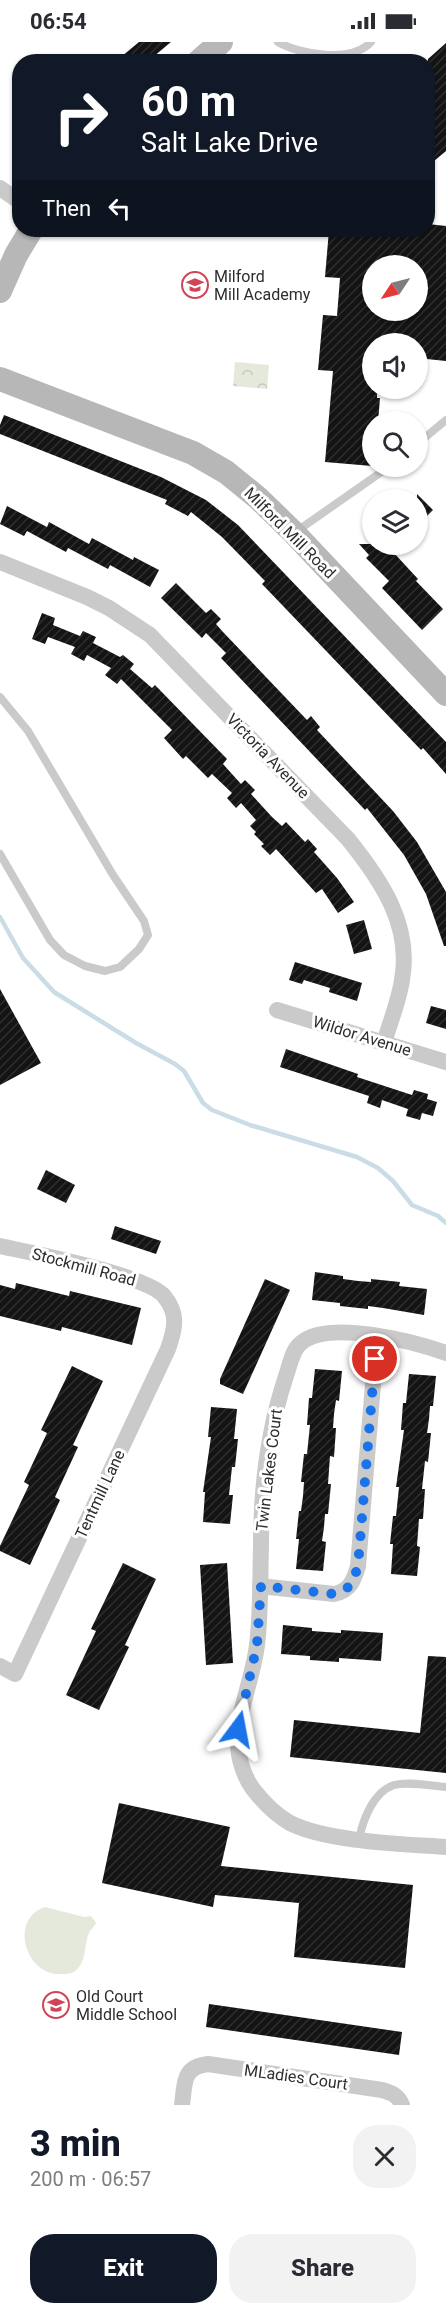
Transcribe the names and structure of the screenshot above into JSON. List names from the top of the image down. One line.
{"streets":{"main road":["Milford Mill Road"],"street":["Victoria Avenue","Wildor Avenue","Stockmill Road","Twin Lakes Court","Tentmill Lane","MLadies Court"]},"crossings":[["Victoria Avenue","Wildor Avenue"],["Stockmill Road","Tentmill Lane"]],"places":{"school or university":["Milford Mill Academy","Old Court Middle School"]},"north":"bottom left","page":{"status":"06:54","turn":["60 m","Salt Lake Drive"],"then":"Then","heading":["3 min","200 m · 06:57"],"buttons":["Exit","Share"]}}
